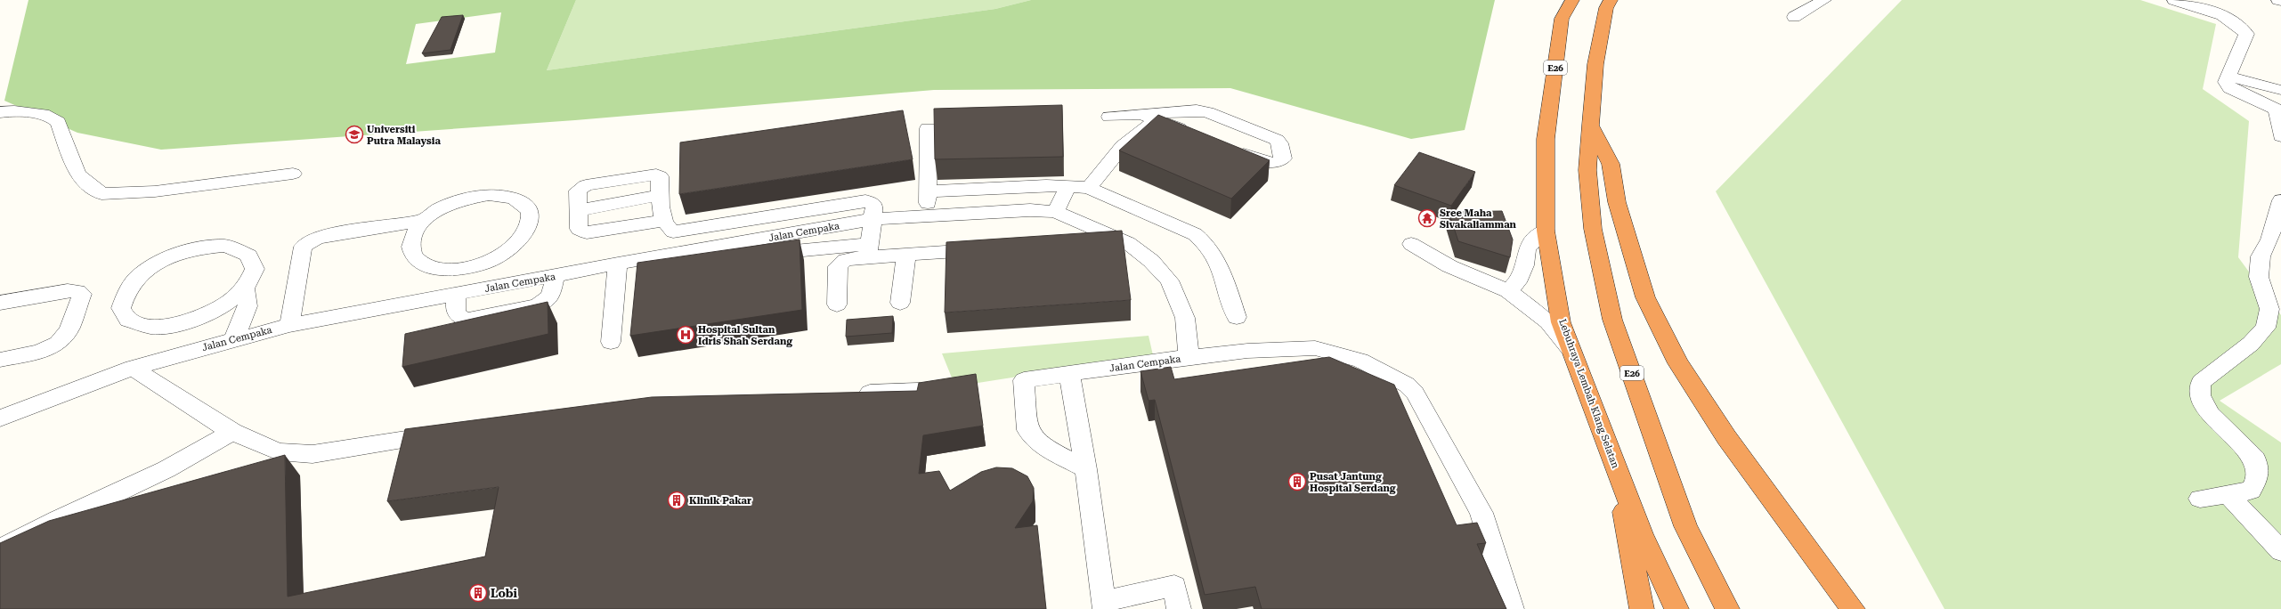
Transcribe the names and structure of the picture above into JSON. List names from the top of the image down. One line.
{"streets":{"highway":["E26","Lebuhraya Lembah Klang Selatan"],"street":["Jalan Cempaka"]},"places":{"school or university":["Universiti Putra Malaysia"],"temple":["Sree Maha Sivakaliamman"],"hospital":["Hospital Sultan Idris Shah Serdang"],"building":["Pusat Jantung Hospital Serdang","Klinik Pakar","Lobi"]}}
